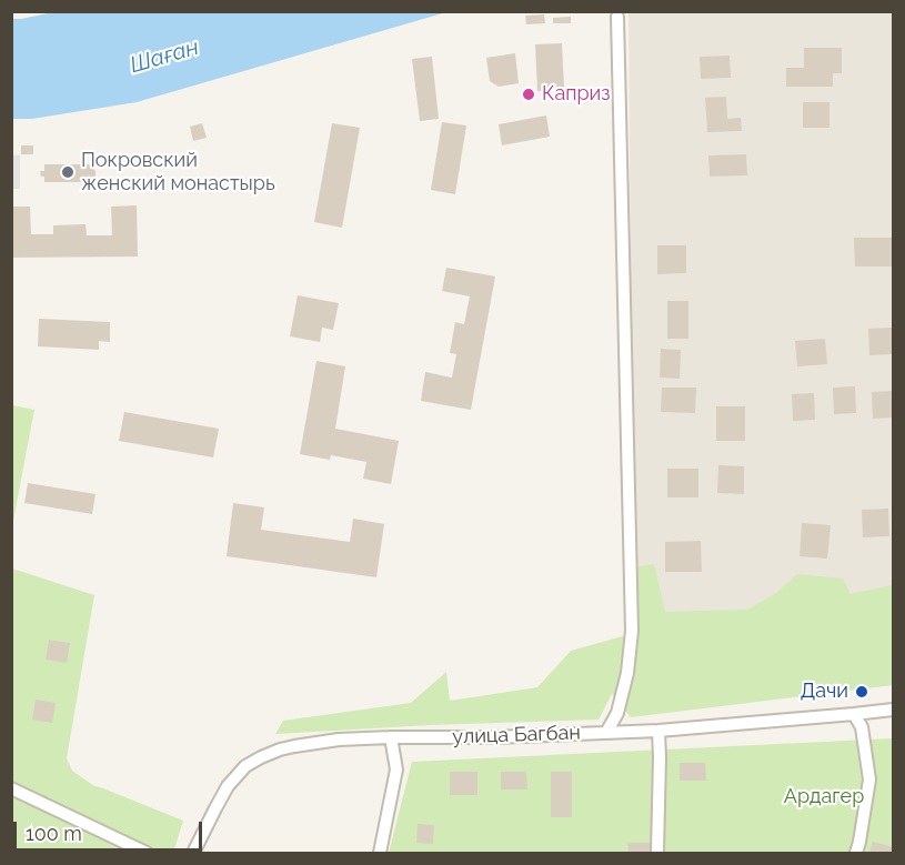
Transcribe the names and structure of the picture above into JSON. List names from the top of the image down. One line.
{"streets":{"street":["улица Багбан"]},"water":["Шаған"],"parks":["Ардагер"],"places":["Каприз","Покровский женский монастырь","Дачи"],"scale_bar":"100 m"}
